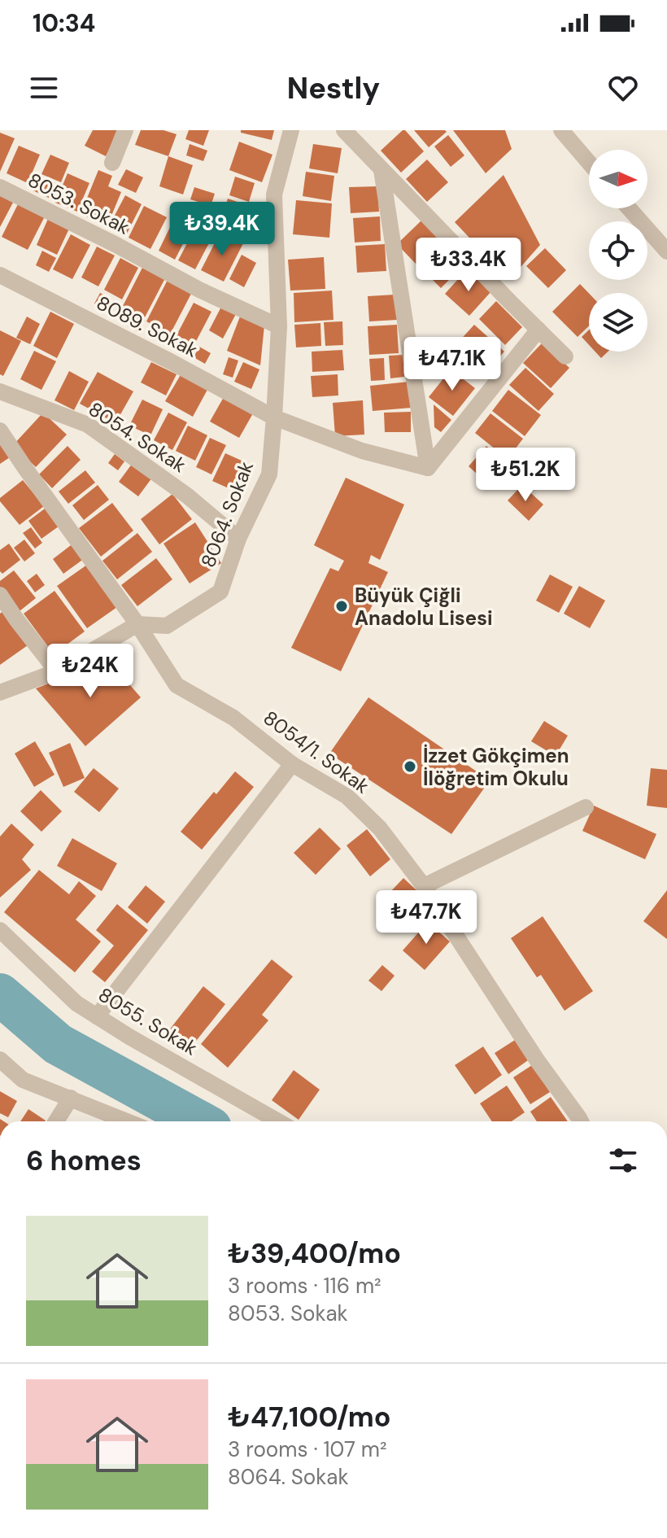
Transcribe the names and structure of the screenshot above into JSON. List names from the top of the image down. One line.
{"streets":{"street":["8053. Sokak","8089. Sokak","8054. Sokak","8064. Sokak","8054/1. Sokak","8055. Sokak"]},"crossings":[["8053. Sokak","8064. Sokak"],["8089. Sokak","8064. Sokak"],["8054. Sokak","8064. Sokak"],["8064. Sokak","8054/1. Sokak"]],"places":["Büyük Çiğli Anadolu Lisesi","İzzet Gökçimen İlöğretim Okulu"],"north":"right","page":{"status":"10:34","header":"Nestly","price":["₺39.4K","₺33.4K","₺47.1K","₺51.2K","₺24K","₺47.7K"],"heading":"6 homes","list":[{"name":"₺39,400/mo","note":"3 rooms · 116 m² · 8053. Sokak"},{"name":"₺47,100/mo","note":"3 rooms · 107 m² · 8064. Sokak"}]}}
